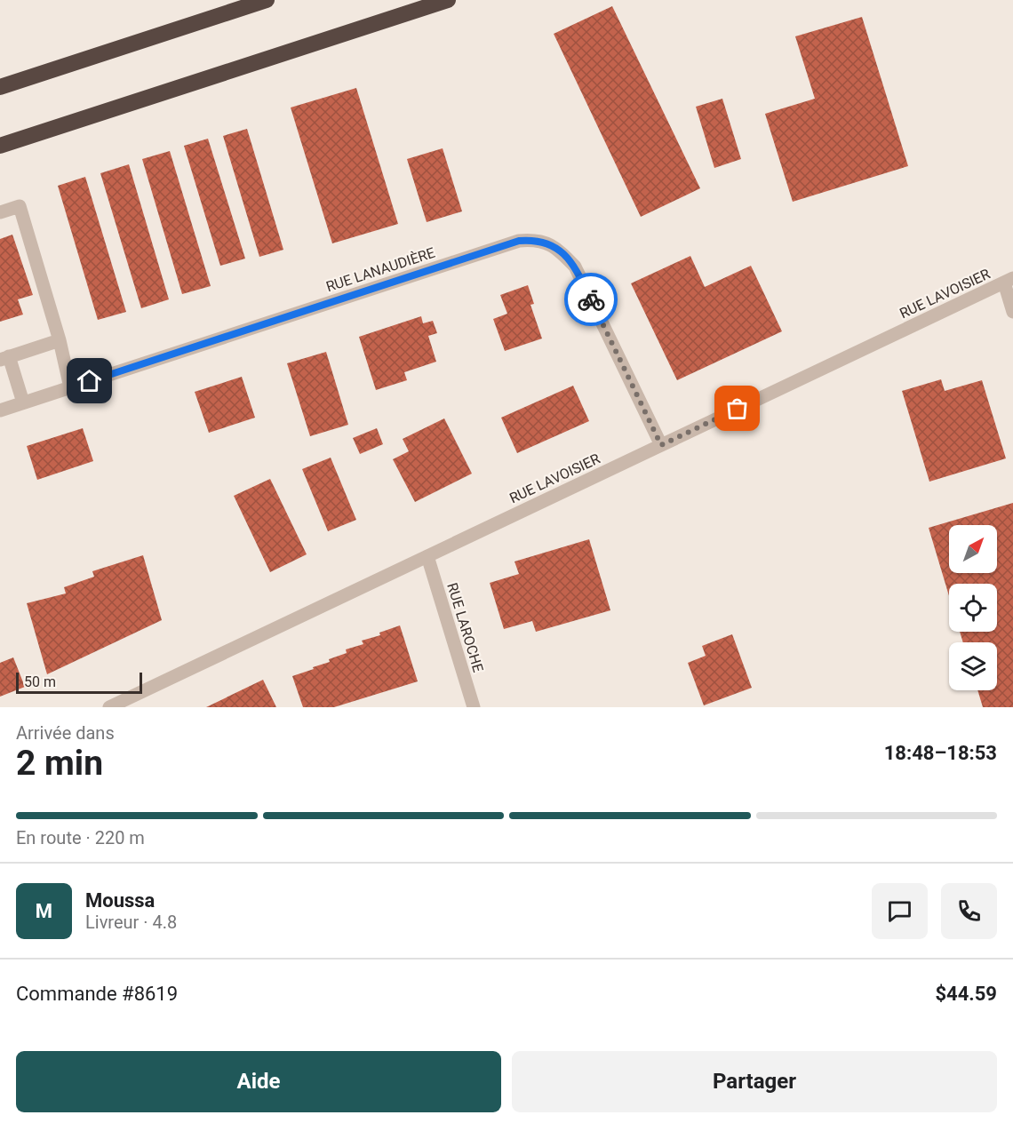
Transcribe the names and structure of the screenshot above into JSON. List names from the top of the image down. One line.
{"streets":{"street":["RUE LANAUDIÈRE","RUE LAVOISIER","RUE LAROCHE"]},"crossings":[["RUE LANAUDIÈRE","RUE LAVOISIER"],["RUE LAVOISIER","RUE LAROCHE"]],"scale_bar":"50 m","north":"top right","page":{"scale":"50 m","heading":["2 min","Arrivée dans","18:48–18:53"],"panel":["Moussa","Livreur · 4.8","Commande #8619","$44.59"],"bar":"En route · 220 m","round":"M","buttons":["Aide","Partager"]}}
